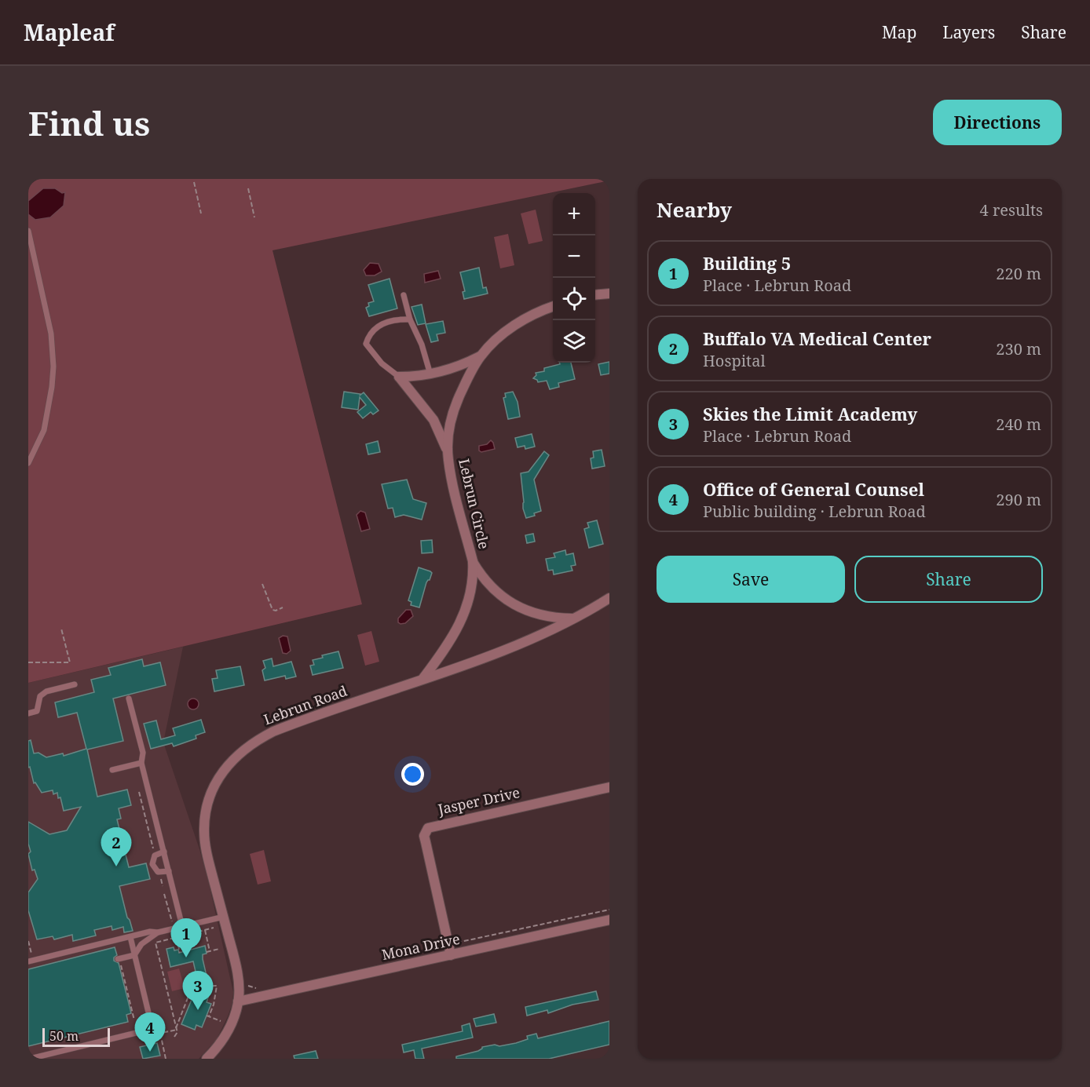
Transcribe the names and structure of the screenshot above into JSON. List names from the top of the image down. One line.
{"streets":{"street":["Lebrun Circle","Lebrun Road","Jasper Drive","Mona Drive"]},"crossings":[["Lebrun Circle","Lebrun Road"],["Lebrun Road","Mona Drive"],["Jasper Drive","Mona Drive"]],"scale_bar":"50 m","page":{"header":"Mapleaf","nav":["Map","Layers","Share"],"buttons":["Directions",["Save","Share"]],"title":"Find us","heading":["Nearby","4 results"],"map_buttons":["+","−"],"list":[{"mark":"1","name":"Building 5","note":"Place · Lebrun Road","value":"220 m"},{"mark":"2","name":"Buffalo VA Medical Center","note":"Hospital","value":"230 m"},{"mark":"3","name":"Skies the Limit Academy","note":"Place · Lebrun Road","value":"240 m"},{"mark":"4","name":"Office of General Counsel","note":"Public building · Lebrun Road","value":"290 m"}],"pins":["2","1","3","4"],"scale":"50 m"}}
